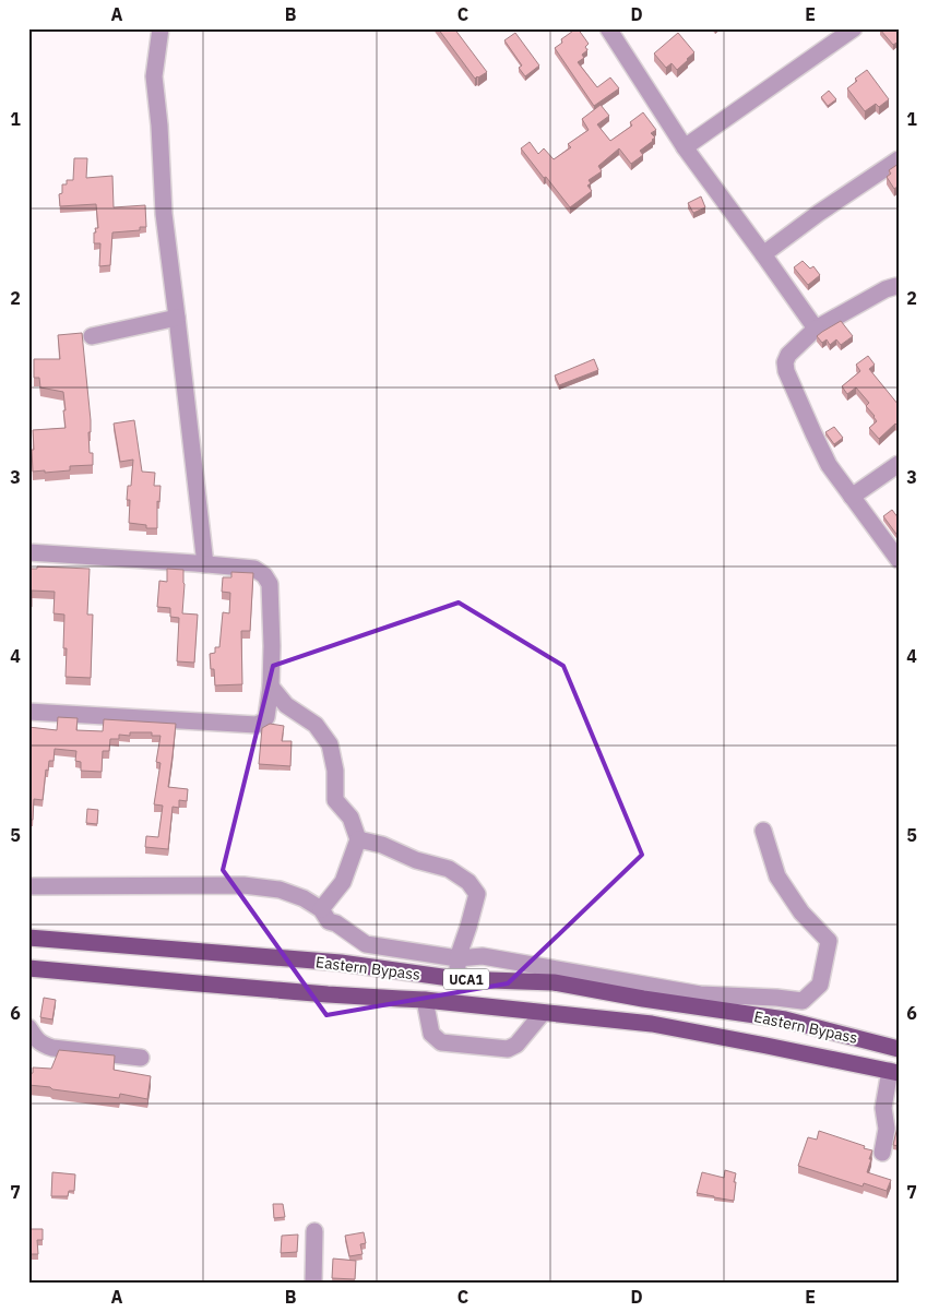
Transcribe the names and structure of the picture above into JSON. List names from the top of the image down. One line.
{"streets":{"main road":["Eastern Bypass","UCA1"]},"grid":{"columns":["A","B","C","D","E"],"rows":["1","2","3","4","5","6","7"]}}
